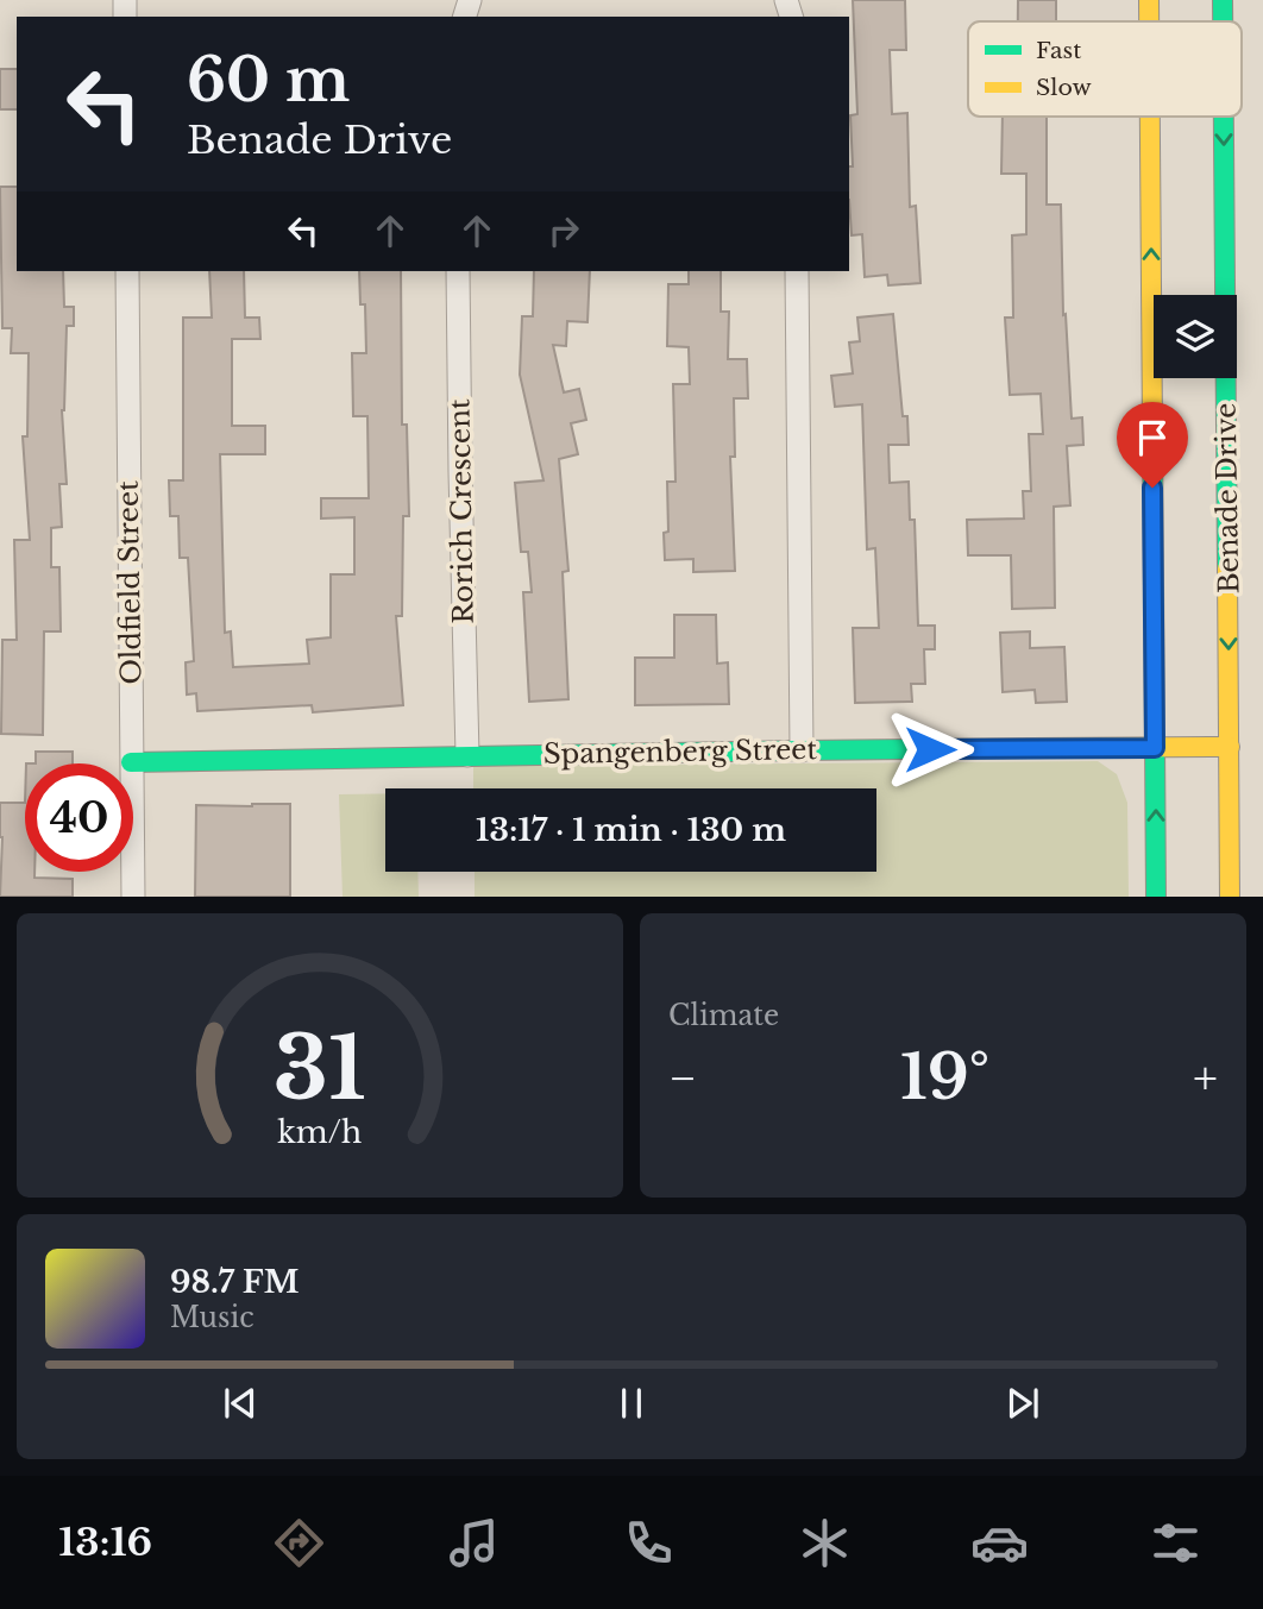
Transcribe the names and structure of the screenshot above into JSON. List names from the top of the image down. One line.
{"streets":{"street":["Benade Drive","Rorich Crescent","Oldfield Street","Spangenberg Street"]},"crossings":[["Benade Drive","Spangenberg Street"],["Rorich Crescent","Spangenberg Street"],["Oldfield Street","Spangenberg Street"]],"legend":["Fast","Slow"],"page":{"turn":["60 m","Benade Drive"],"limit":"40","trip":"13:17 · 1 min · 130 m","tile":"Climate","heat":["−","19°","+"],"song":["98.7 FM","Music"],"tabs":"13:16","gauge":["31","km/h"]}}
